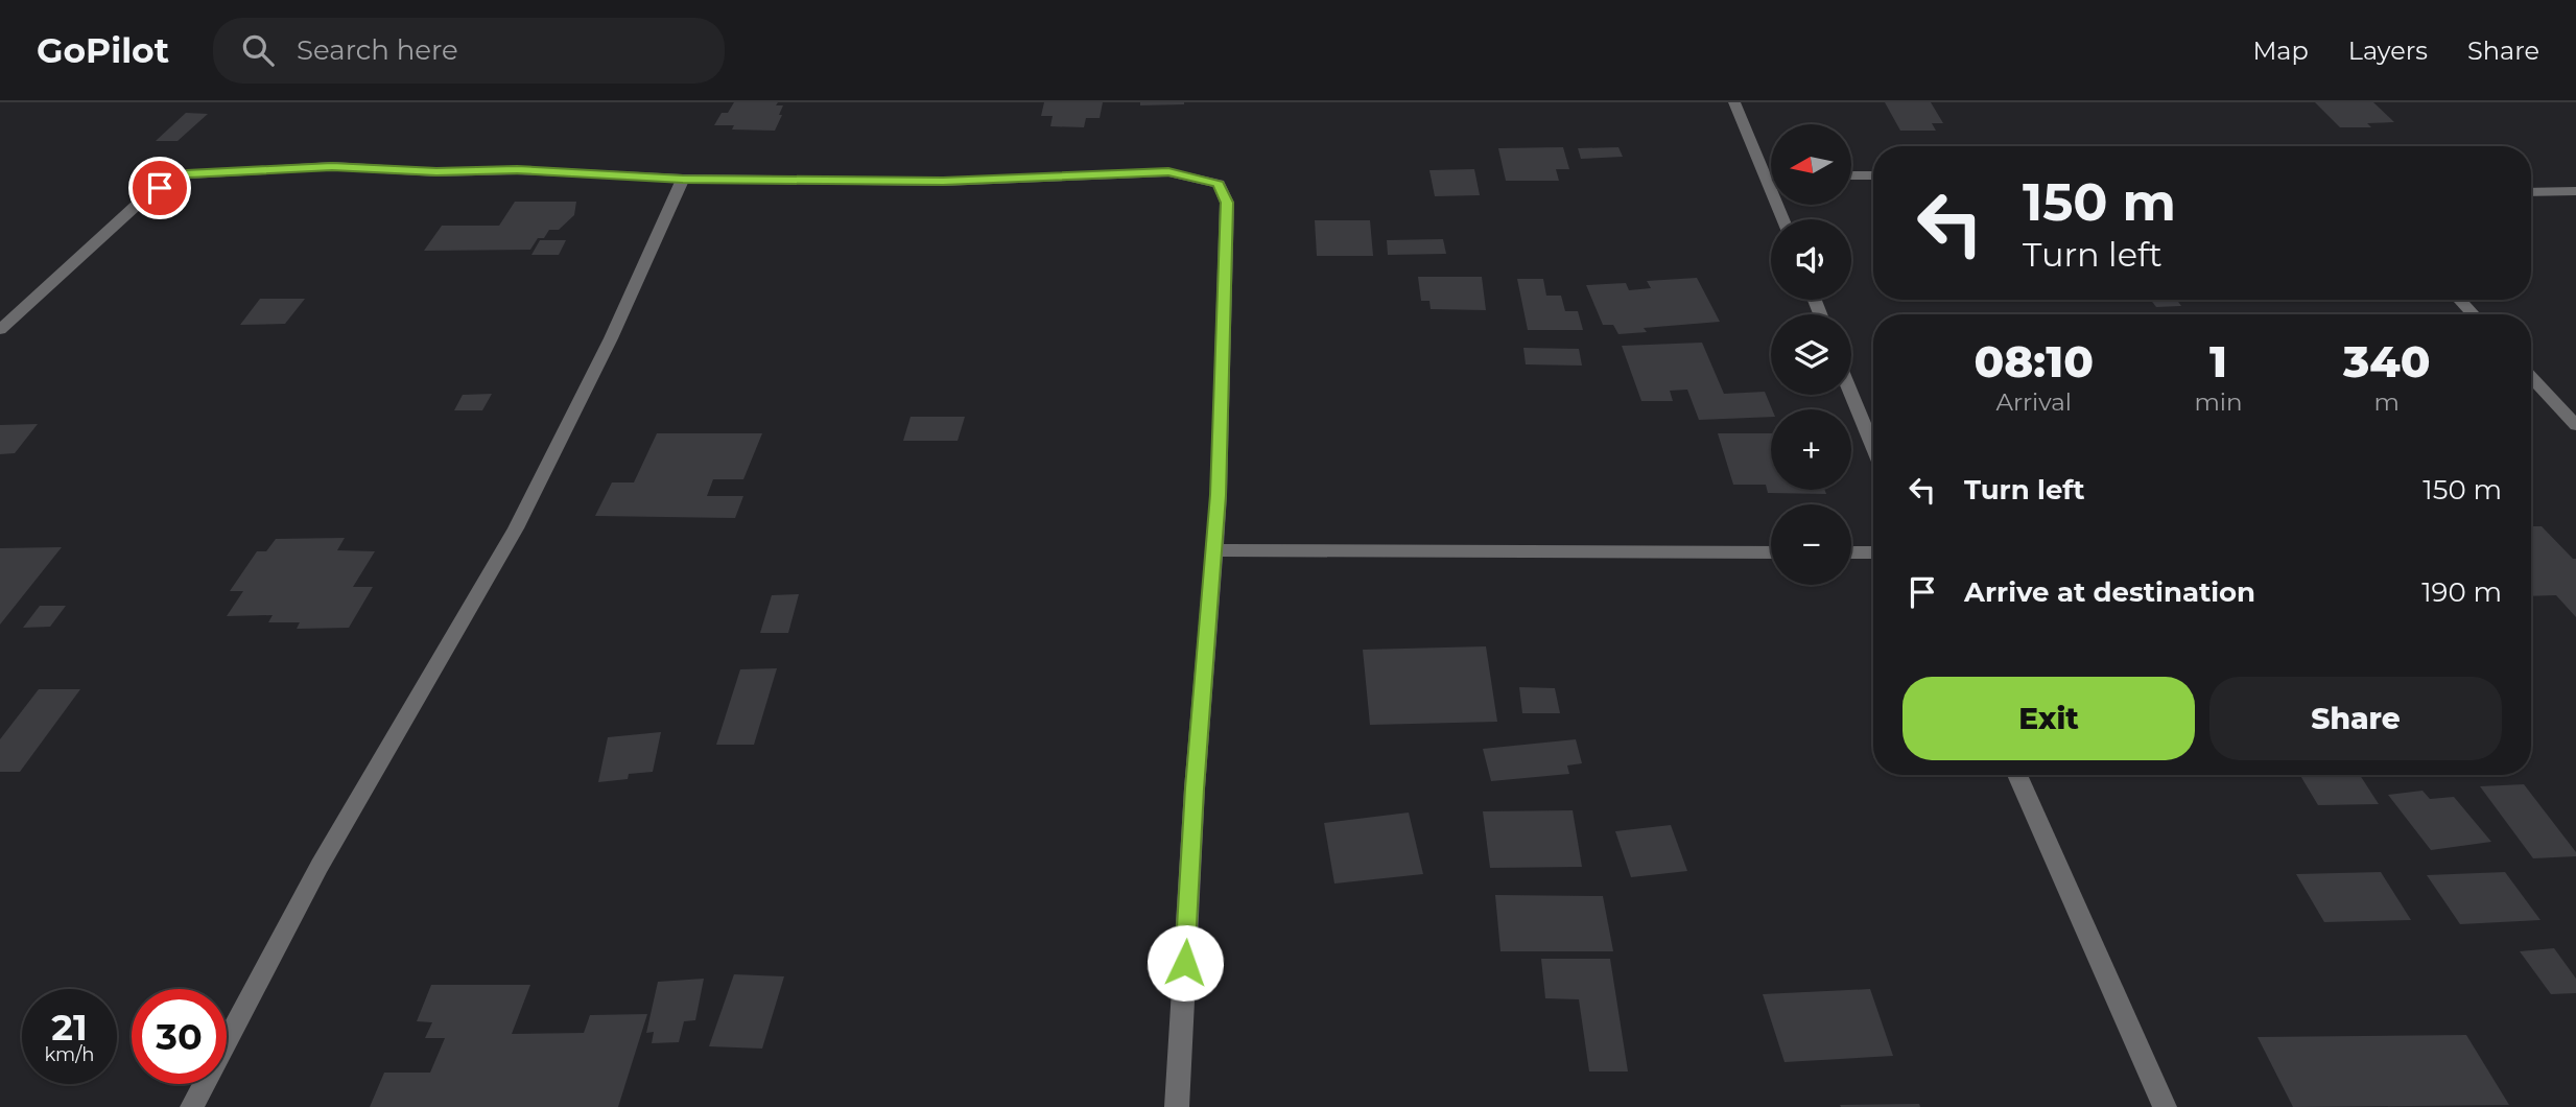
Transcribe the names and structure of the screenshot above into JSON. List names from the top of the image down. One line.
{"north":"left","page":{"header":"GoPilot","search":"Search here","nav":["Map","Layers","Share"],"map_buttons":["+","−"],"turn":["150 m","Turn left"],"eta":["08:10","Arrival","1","min","340","m"],"list":[{"name":"Turn left","value":"150 m"},{"name":"Arrive at destination","value":"190 m"}],"buttons":["Exit","Share"],"speed":"21 km/h","limit":"30"}}
